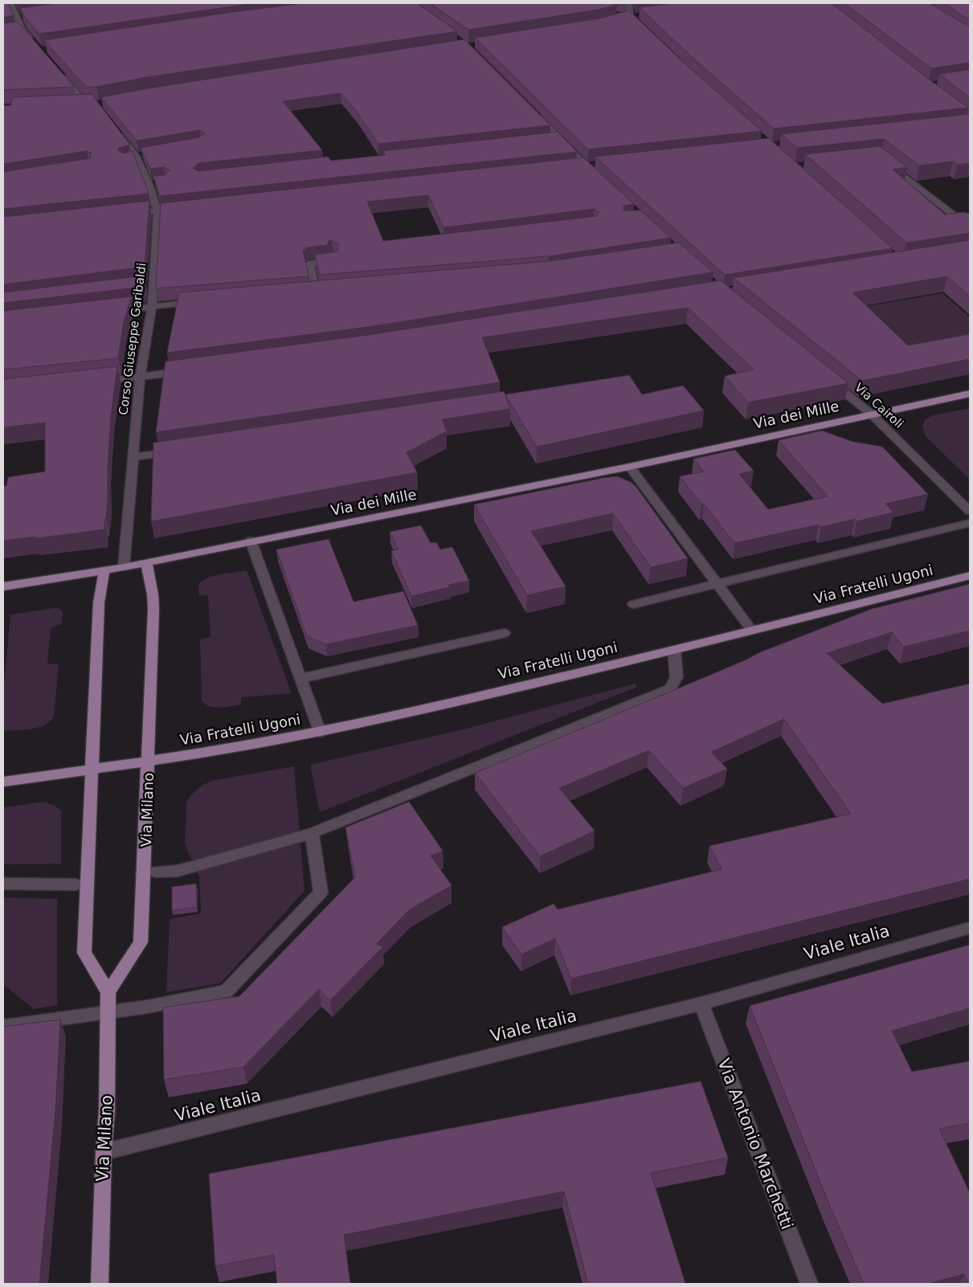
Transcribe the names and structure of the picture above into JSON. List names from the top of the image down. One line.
{"streets":{"main road":["Via dei Mille","Via Fratelli Ugoni","Via Milano"],"street":["Corso Giuseppe Garibaldi","Via Cairoli","Viale Italia","Via Antonio Marchetti"]},"crossings":[["Corso Giuseppe Garibaldi","Via dei Mille"],["Via Cairoli","Via dei Mille"],["Via dei Mille","Via Milano"],["Via Fratelli Ugoni","Via Milano"],["Via Milano","Viale Italia"],["Viale Italia","Via Antonio Marchetti"]]}
